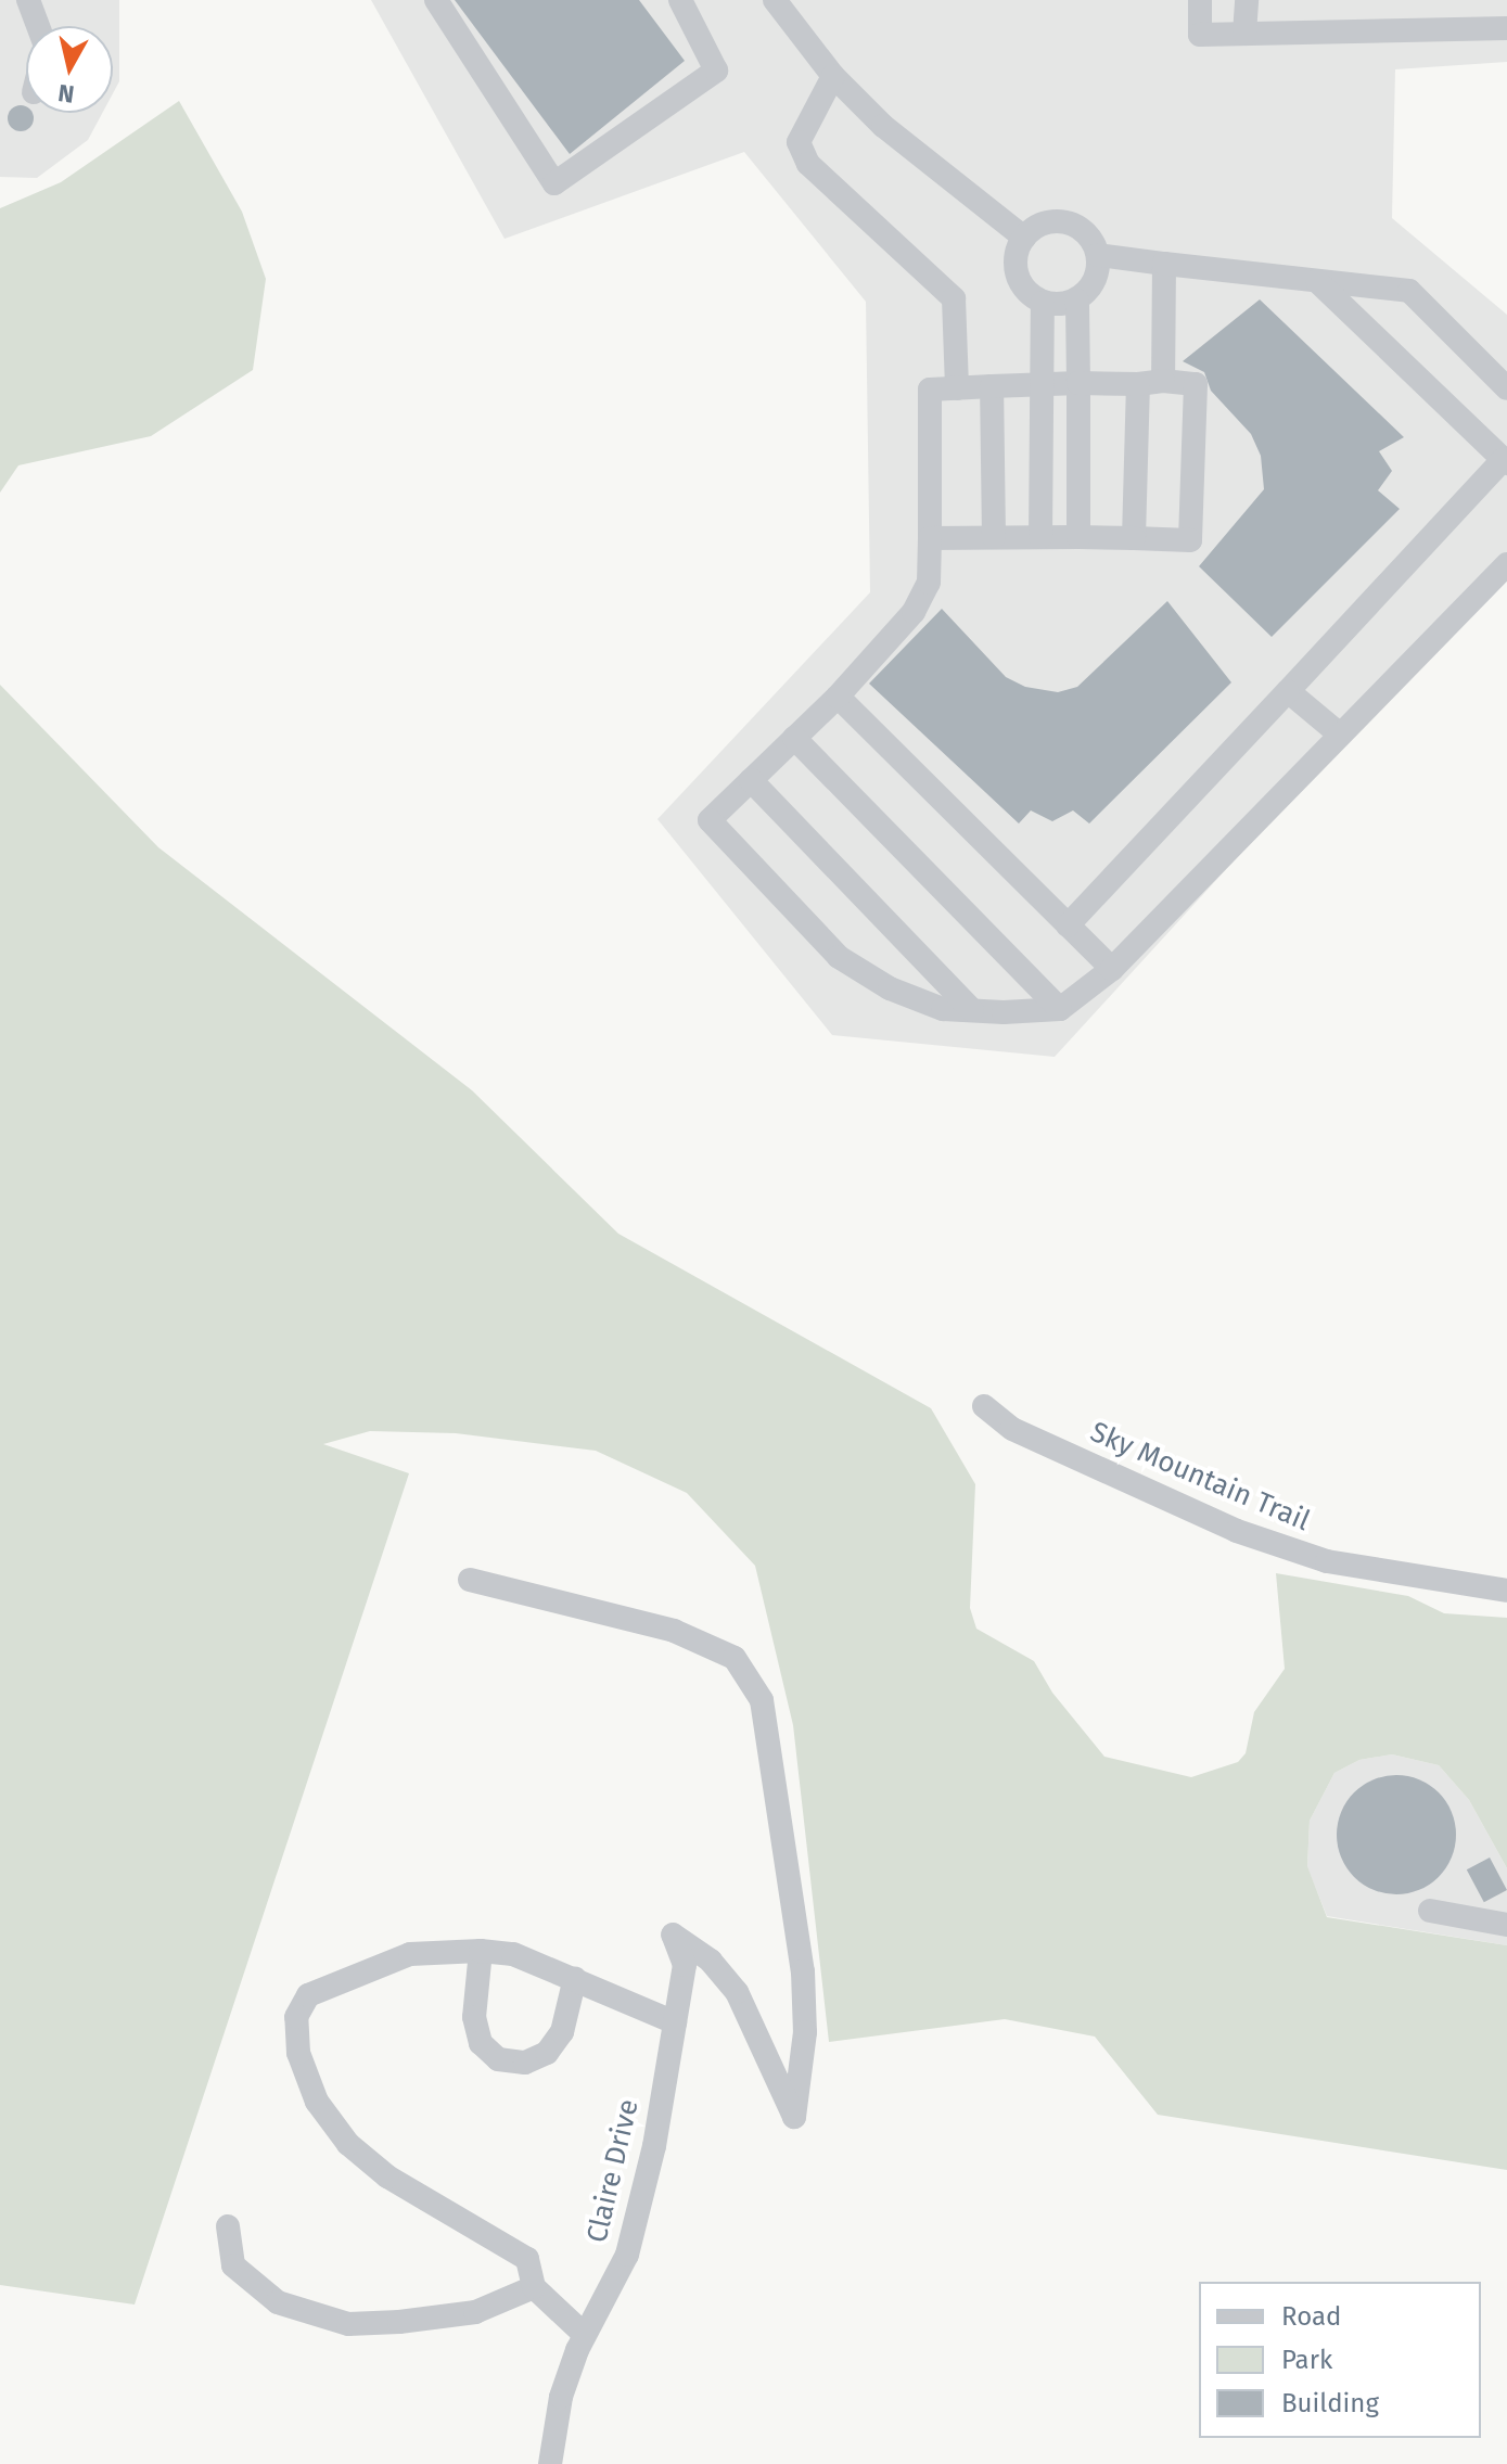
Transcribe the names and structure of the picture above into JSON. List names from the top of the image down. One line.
{"streets":{"street":["Sky Mountain Trail","Claire Drive"]},"legend":["Road","Park","Building"],"north":"bottom"}
